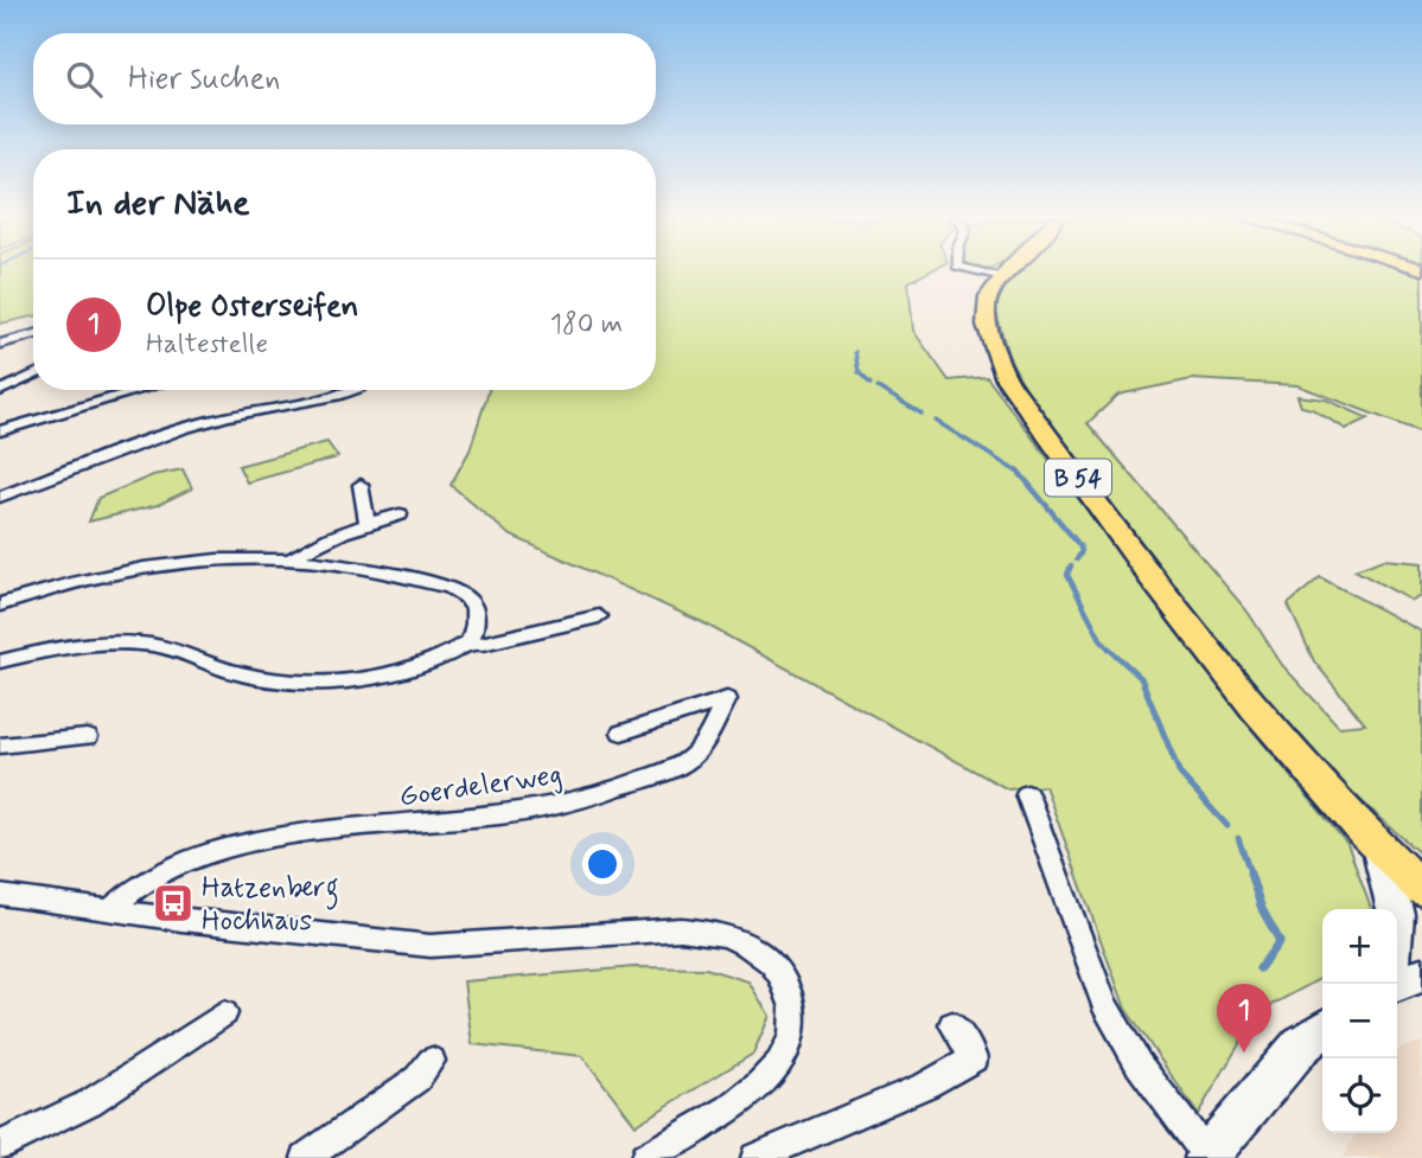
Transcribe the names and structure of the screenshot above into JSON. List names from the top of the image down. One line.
{"streets":{"main road":["B 54"],"street":["Goerdelerweg"]},"places":{"bus stop":["Hatzenberg Hochhaus"]},"page":{"search":"Hier suchen","heading":"In der Nähe","list":[{"mark":"1","name":"Olpe Osterseifen","note":"Haltestelle","value":"180 m"}],"map_buttons":["+","−"],"pins":"1"}}
